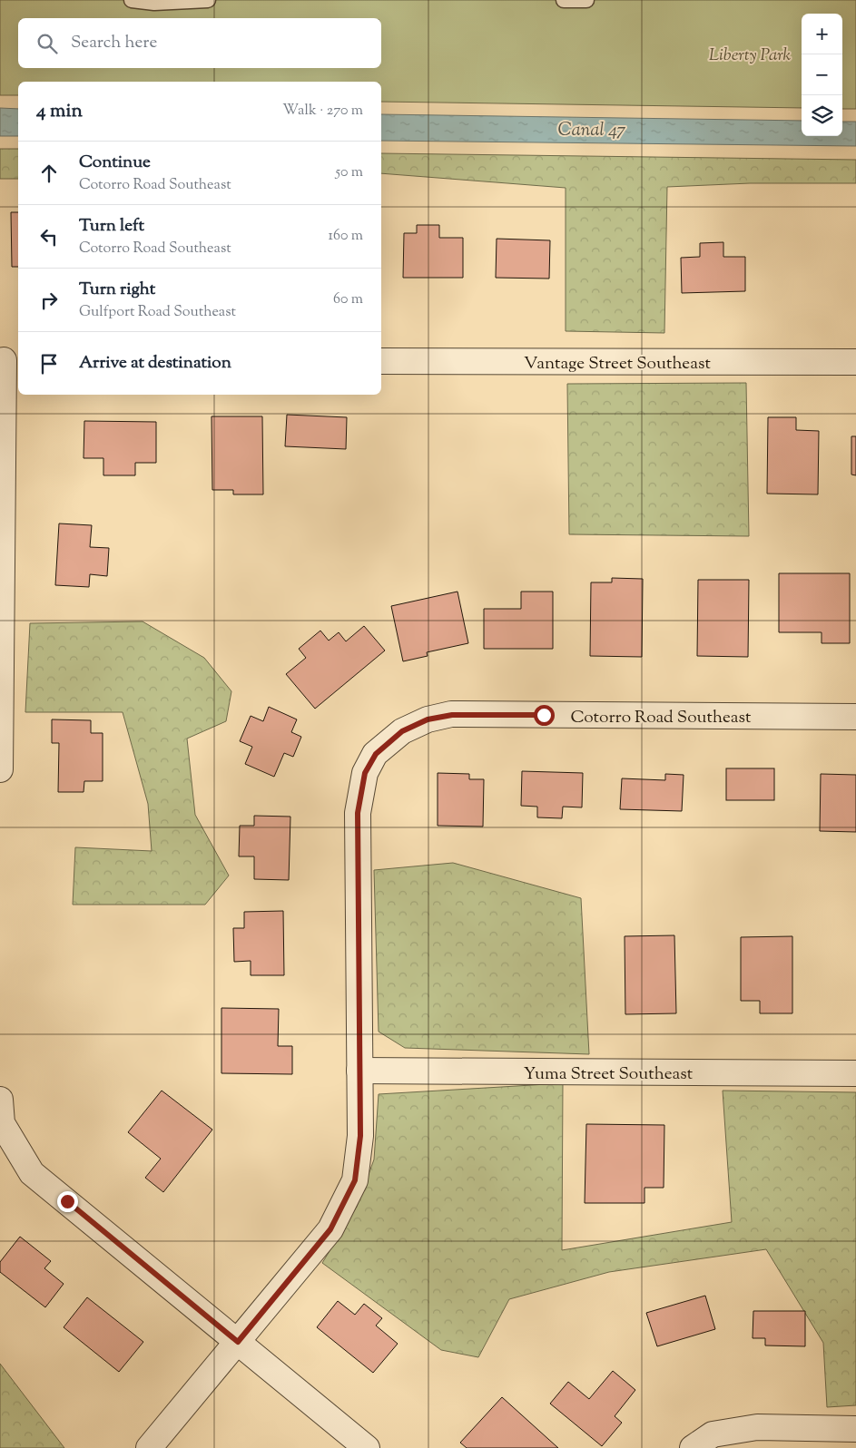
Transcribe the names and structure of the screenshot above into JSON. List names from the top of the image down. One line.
{"streets":{"street":["Vantage Street Southeast","Cotorro Road Southeast","Yuma Street Southeast"]},"crossings":[["Cotorro Road Southeast","Yuma Street Southeast"]],"water":["Canal 47"],"parks":["Liberty Park"],"page":{"map_buttons":["+","−"],"search":"Search here","heading":["4 min","Walk · 270 m"],"list":[["Continue","Cotorro Road Southeast","50 m"],["Turn left","Cotorro Road Southeast","160 m"],["Turn right","Gulfport Road Southeast","60 m"],"Arrive at destination"]}}
